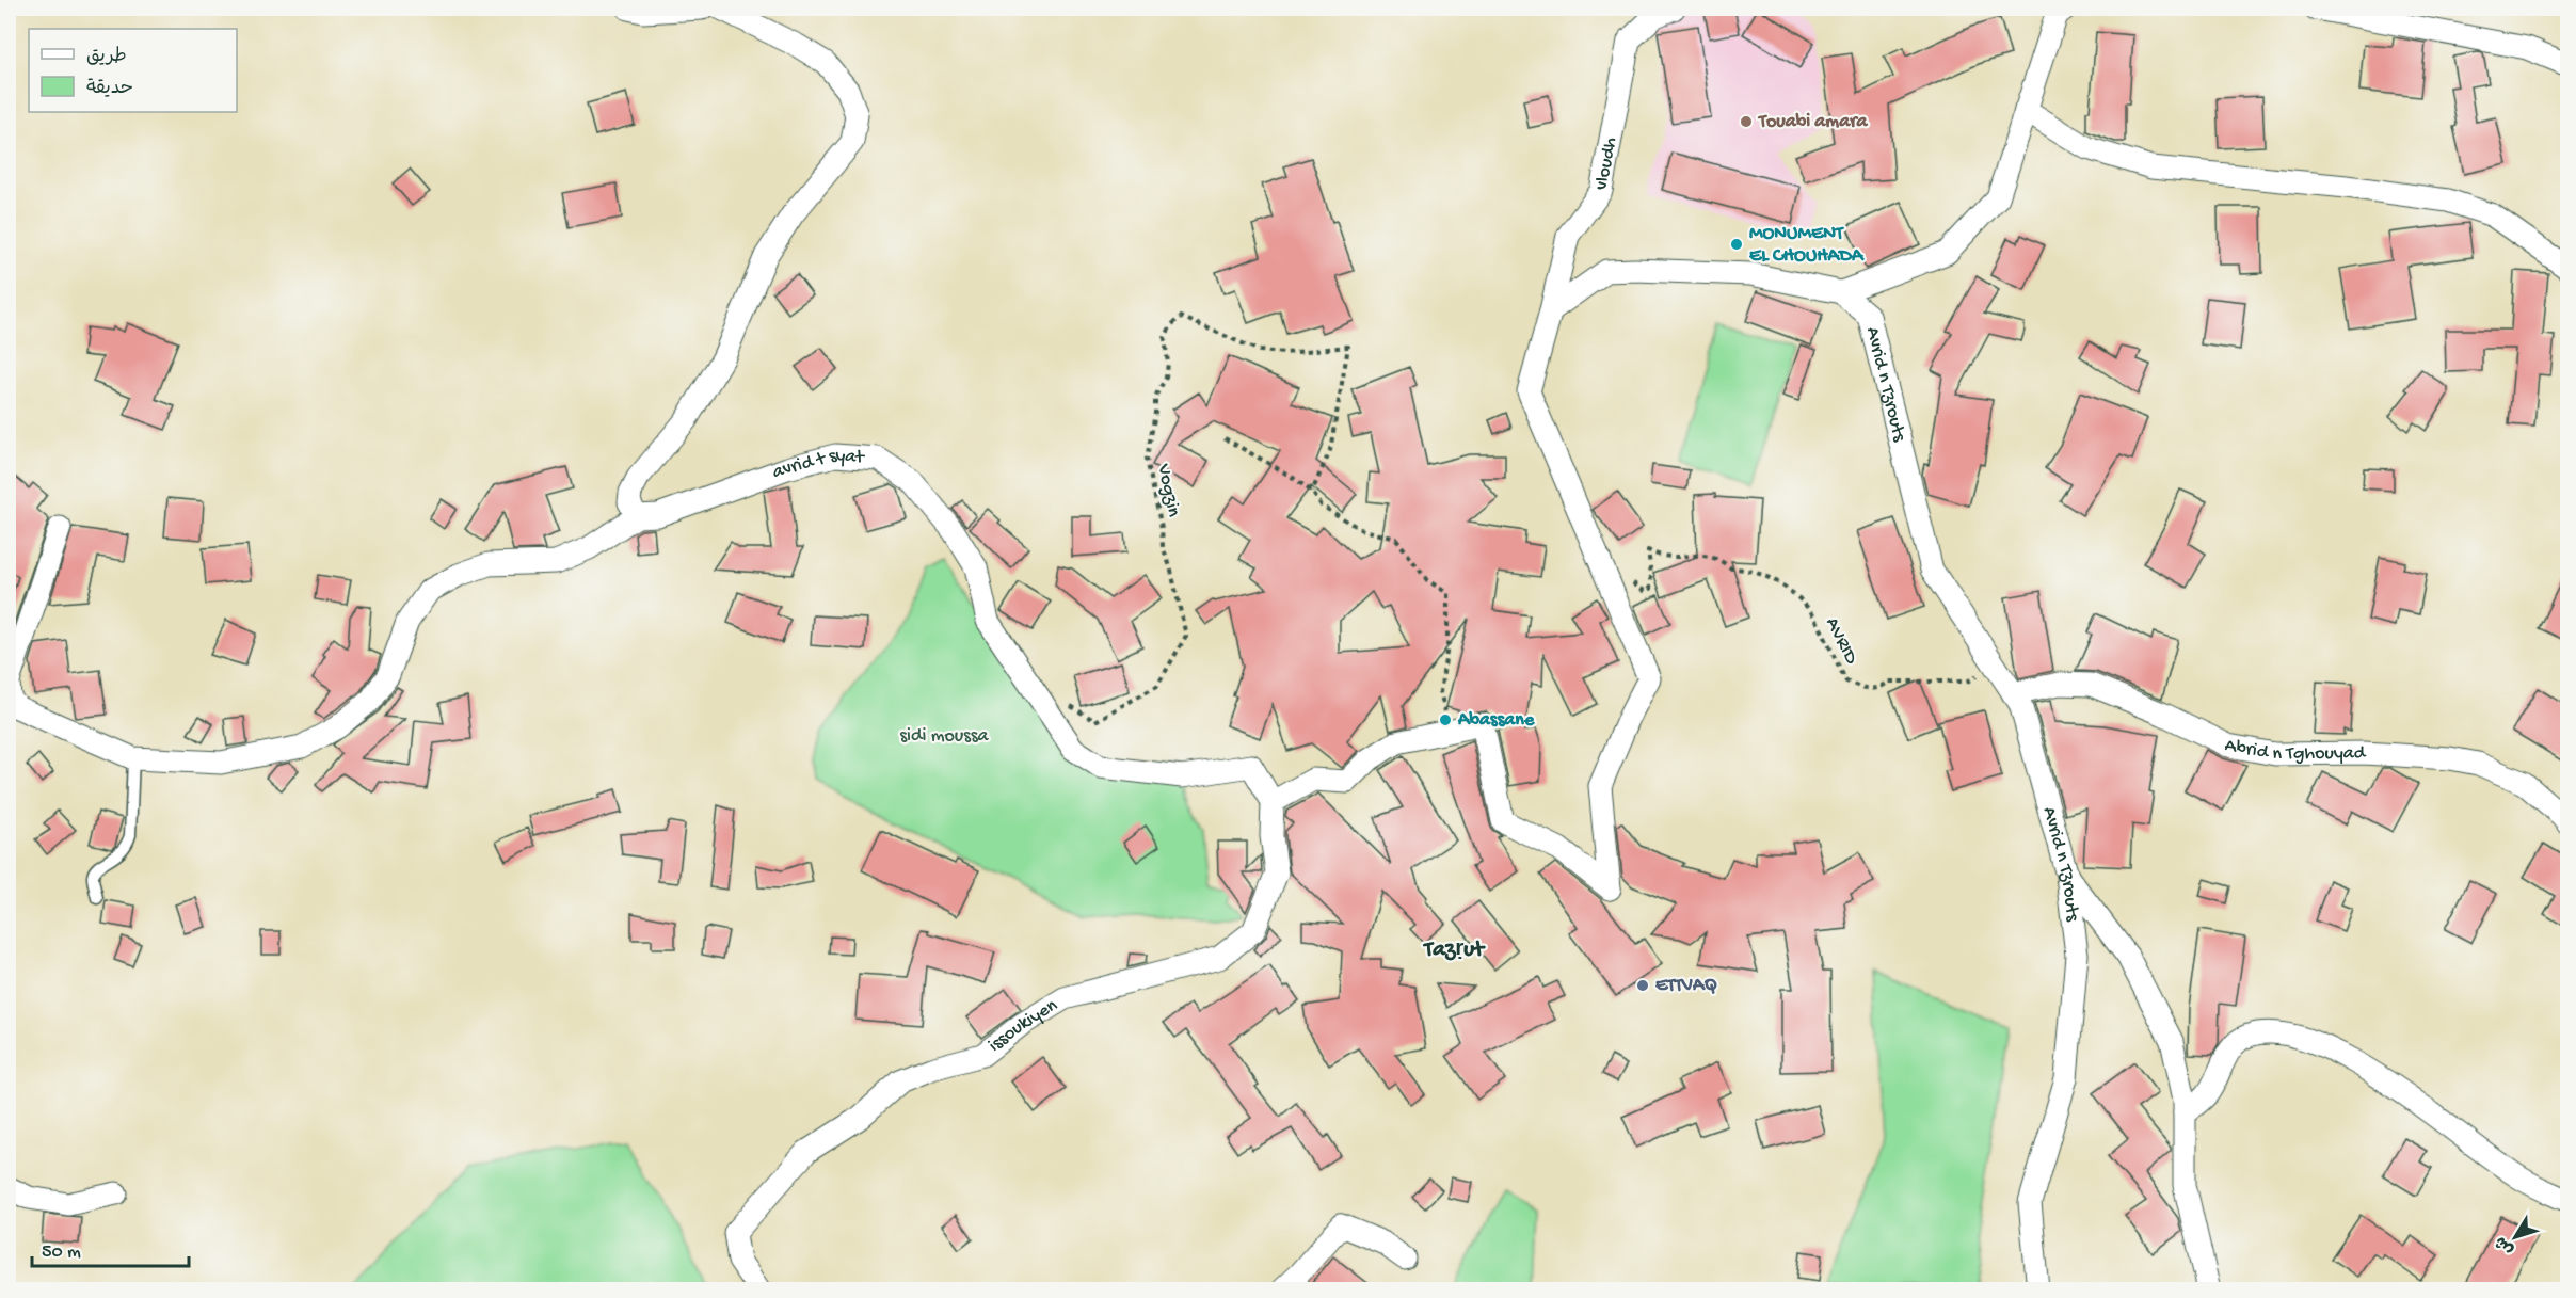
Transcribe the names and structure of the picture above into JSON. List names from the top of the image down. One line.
{"streets":{"street":["vloudh","Avrid n Tzrouts","avrid t syat","Abrid n Tghouyad","issoukiyen"],"path":["Vogzin","AVRID"]},"crossings":[["Avrid n Tzrouts","AVRID"],["Avrid n Tzrouts","Abrid n Tghouyad"],["avrid t syat","issoukiyen"]],"districts":["Tazṛut"],"parks":["sidi moussa"],"places":["Touabi amara","MONUMENT EL CHOUHADA","Abassane","ETTVAQ"],"legend":["طريق","حديقة"],"scale_bar":"50 m","north":"bottom left"}
